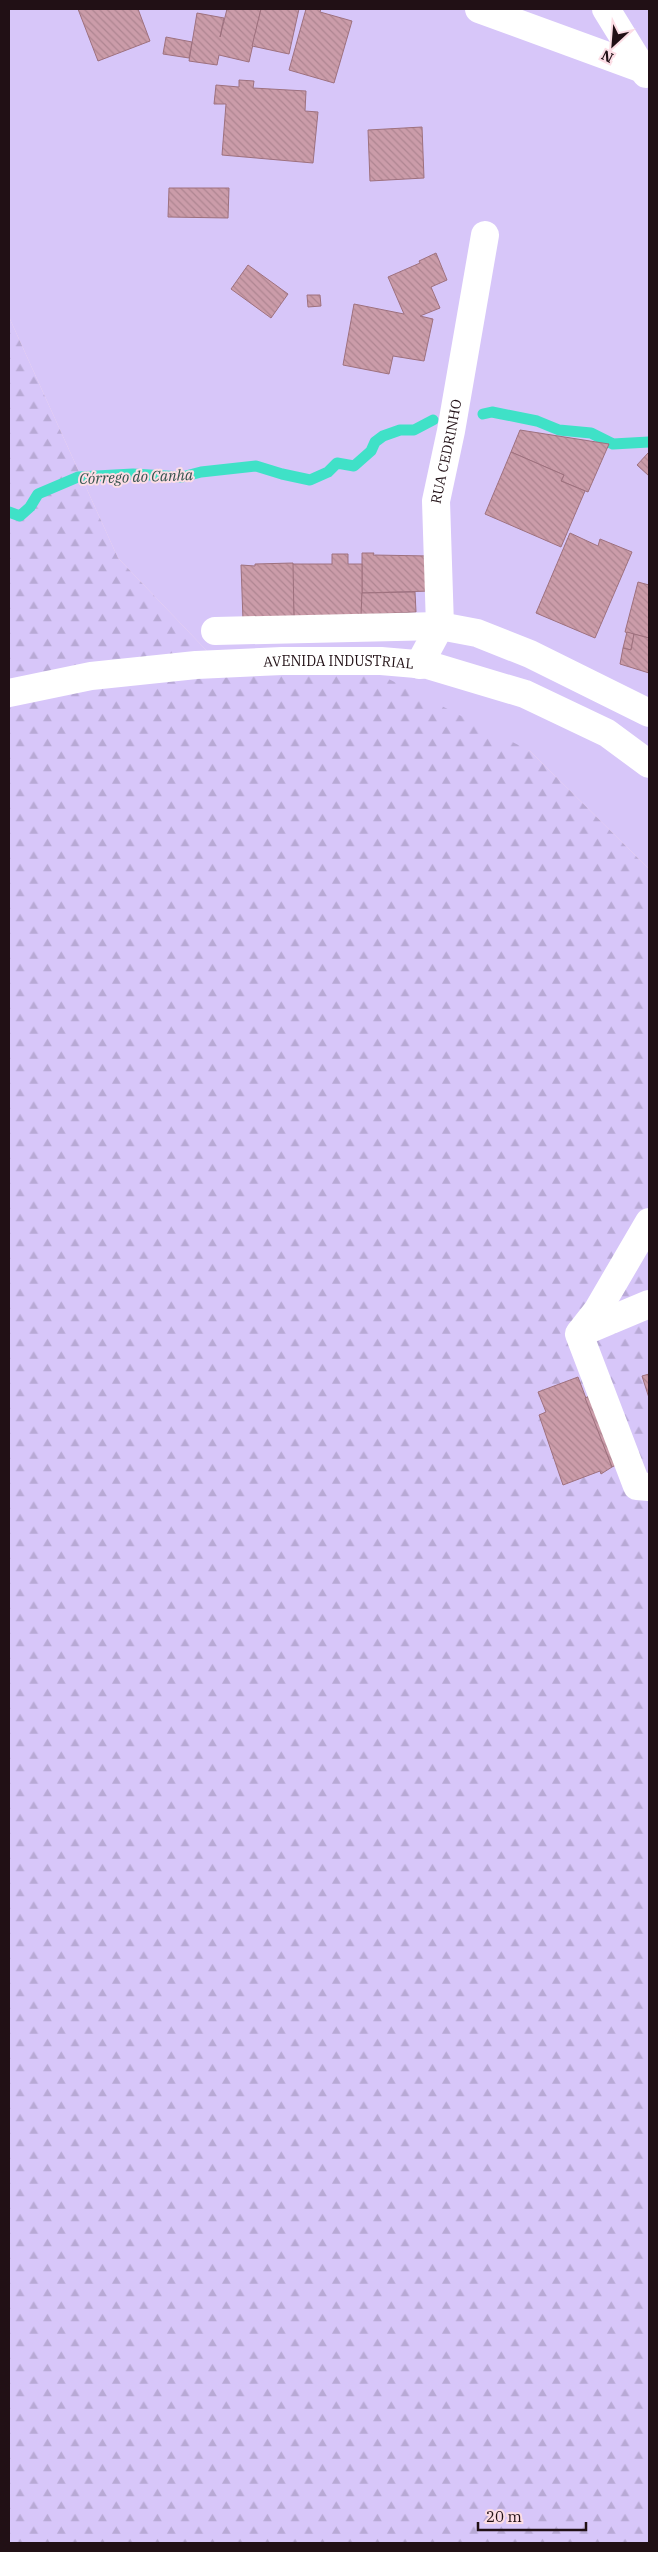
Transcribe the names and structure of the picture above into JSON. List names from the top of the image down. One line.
{"streets":{"street":["RUA CEDRINHO","AVENIDA INDUSTRIAL"]},"water":["Córrego do Canha"],"scale_bar":"20 m","north":"bottom left"}
